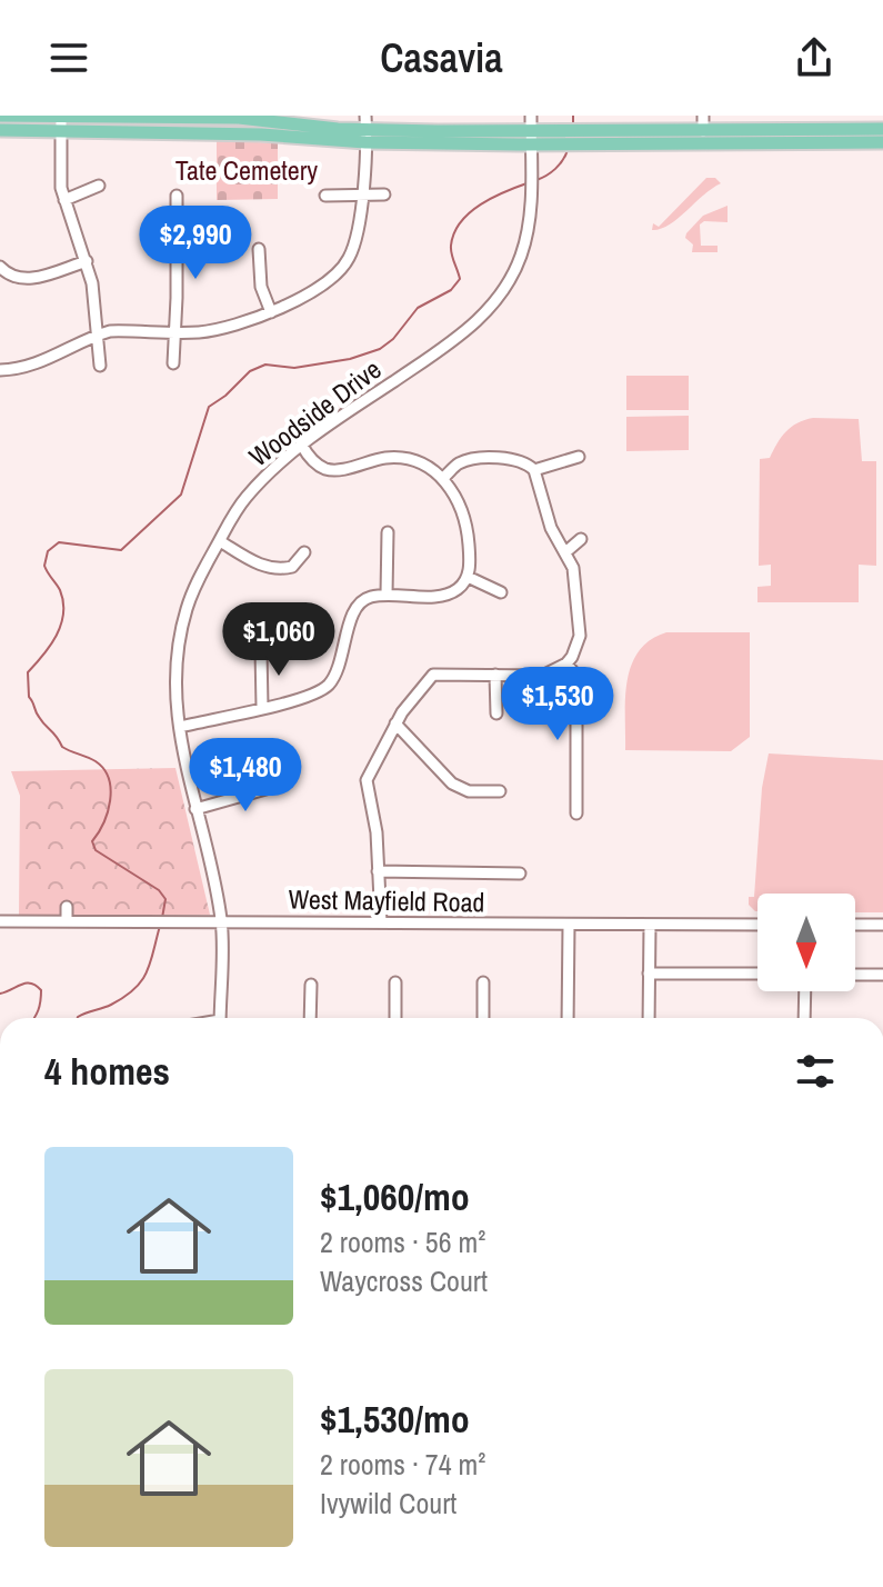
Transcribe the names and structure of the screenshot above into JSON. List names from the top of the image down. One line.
{"streets":{"street":["Woodside Drive","West Mayfield Road"]},"crossings":[["Woodside Drive","West Mayfield Road"]],"parks":["Tate Cemetery"],"north":"bottom","page":{"header":"Casavia","price":["$2,990","$1,060","$1,530","$1,480"],"heading":"4 homes","list":[{"name":"$1,060/mo","note":"2 rooms · 56 m² · Waycross Court"},{"name":"$1,530/mo","note":"2 rooms · 74 m² · Ivywild Court"}]}}
